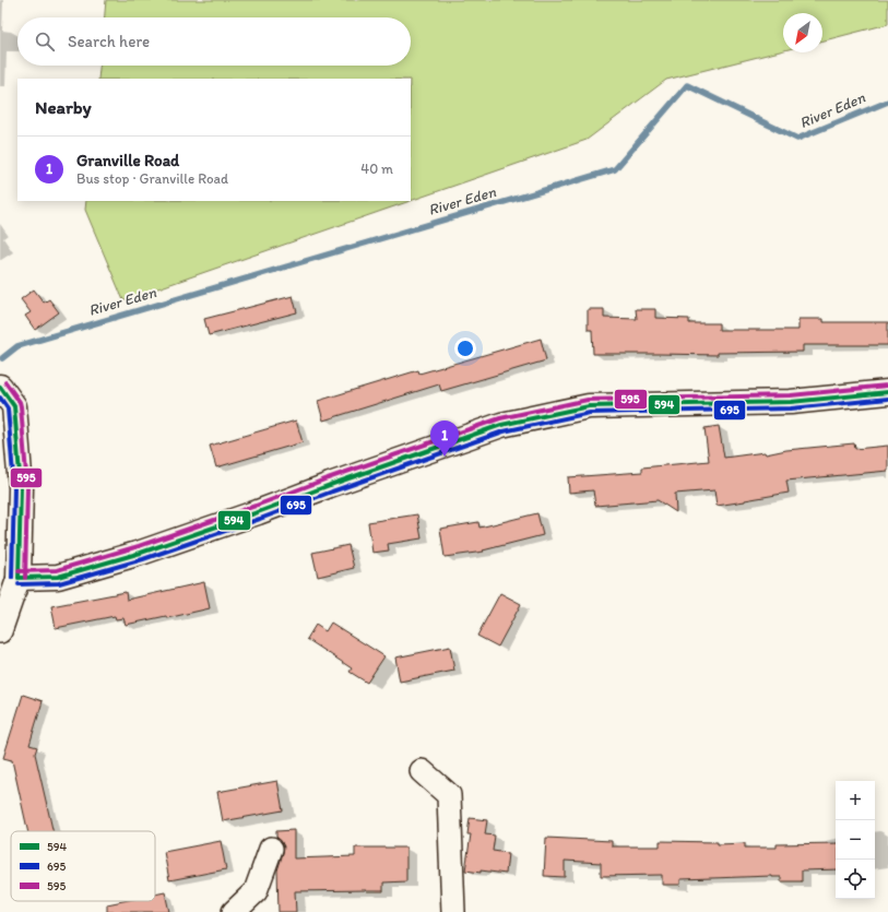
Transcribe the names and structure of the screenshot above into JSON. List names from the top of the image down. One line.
{"water":["River Eden"],"lines":["transit line 595","transit line 594","transit line 695"],"legend":["594","695","595"],"north":"bottom left","page":{"search":"Search here","heading":"Nearby","list":[{"mark":"1","name":"Granville Road","note":"Bus stop · Granville Road","value":"40 m"}],"pins":"1","map_buttons":["+","−"]}}
